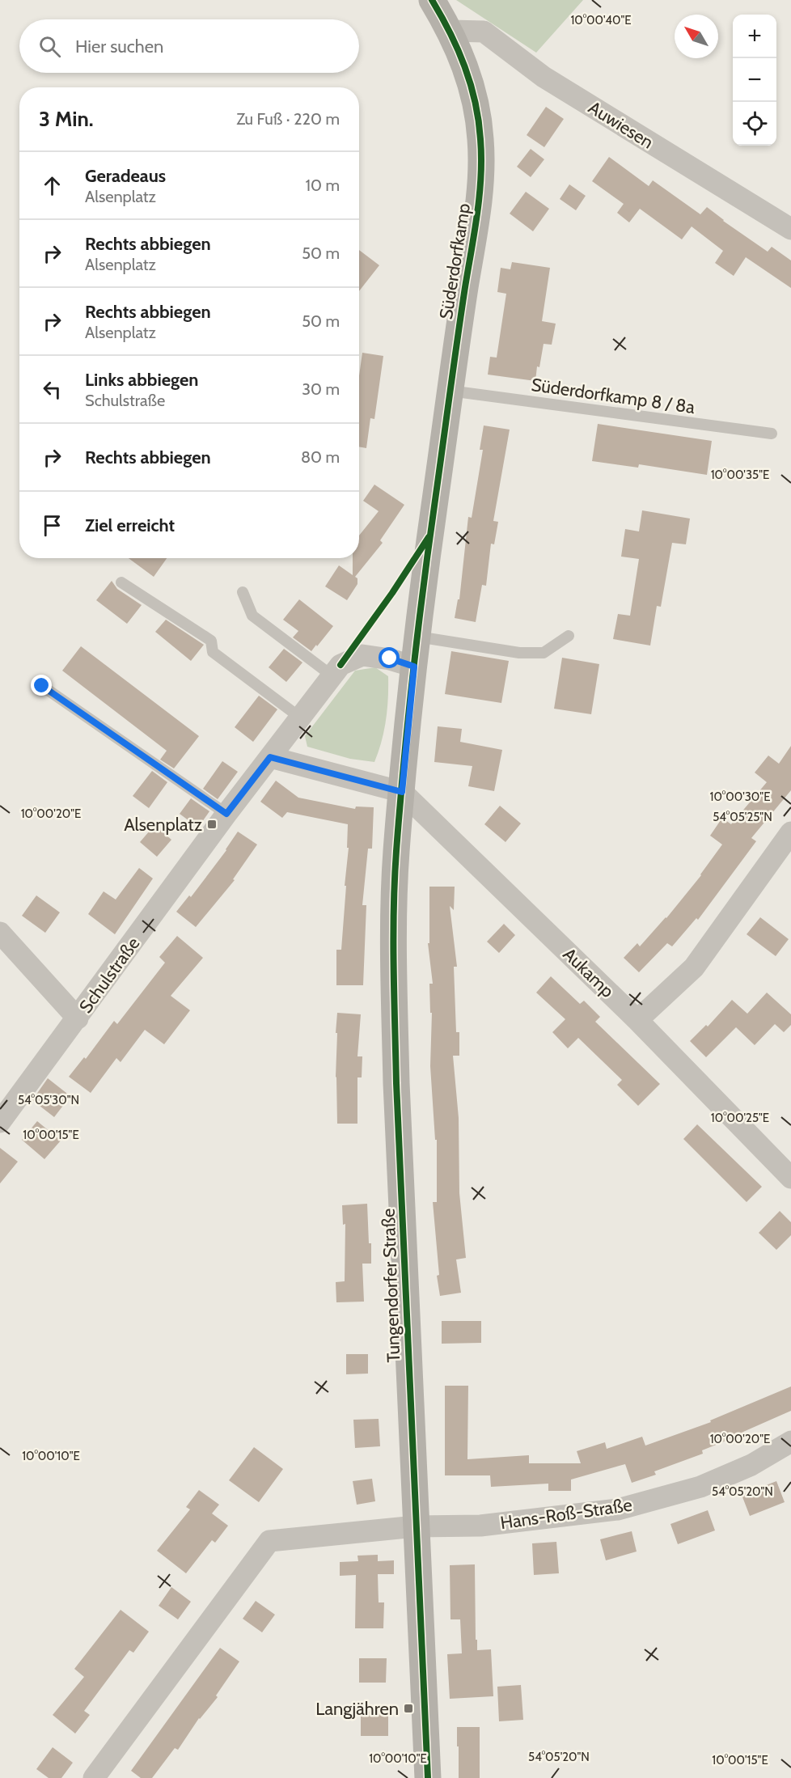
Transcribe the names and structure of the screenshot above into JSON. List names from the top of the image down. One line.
{"streets":{"main road":["Süderdorfkamp","Tungendorfer Straße"],"street":["Auwiesen","Aukamp","Schulstraße","Hans-Roß-Straße"],"lane":["Süderdorfkamp 8 / 8a"]},"crossings":[["Auwiesen","Süderdorfkamp"],["Süderdorfkamp","Süderdorfkamp 8 / 8a"],["Aukamp","Tungendorfer Straße"],["Tungendorfer Straße","Hans-Roß-Straße"]],"places":{"transit":["Alsenplatz","Langjähren"]},"north":"top left","page":{"map_buttons":["+","−"],"search":"Hier suchen","heading":["3 Min.","Zu Fuß · 220 m"],"list":[["Geradeaus","Alsenplatz","10 m"],["Rechts abbiegen","Alsenplatz","50 m"],["Rechts abbiegen","Alsenplatz","50 m"],["Links abbiegen","Schulstraße","30 m"],["Rechts abbiegen","80 m"],"Ziel erreicht"]},"coordinates":["10°00'40\"E","10°00'35\"E","10°00'30\"E","10°00'20\"E","54°05'25\"N","54°05'30\"N","10°00'25\"E","10°00'15\"E","10°00'10\"E","54°05'20\"N"]}
